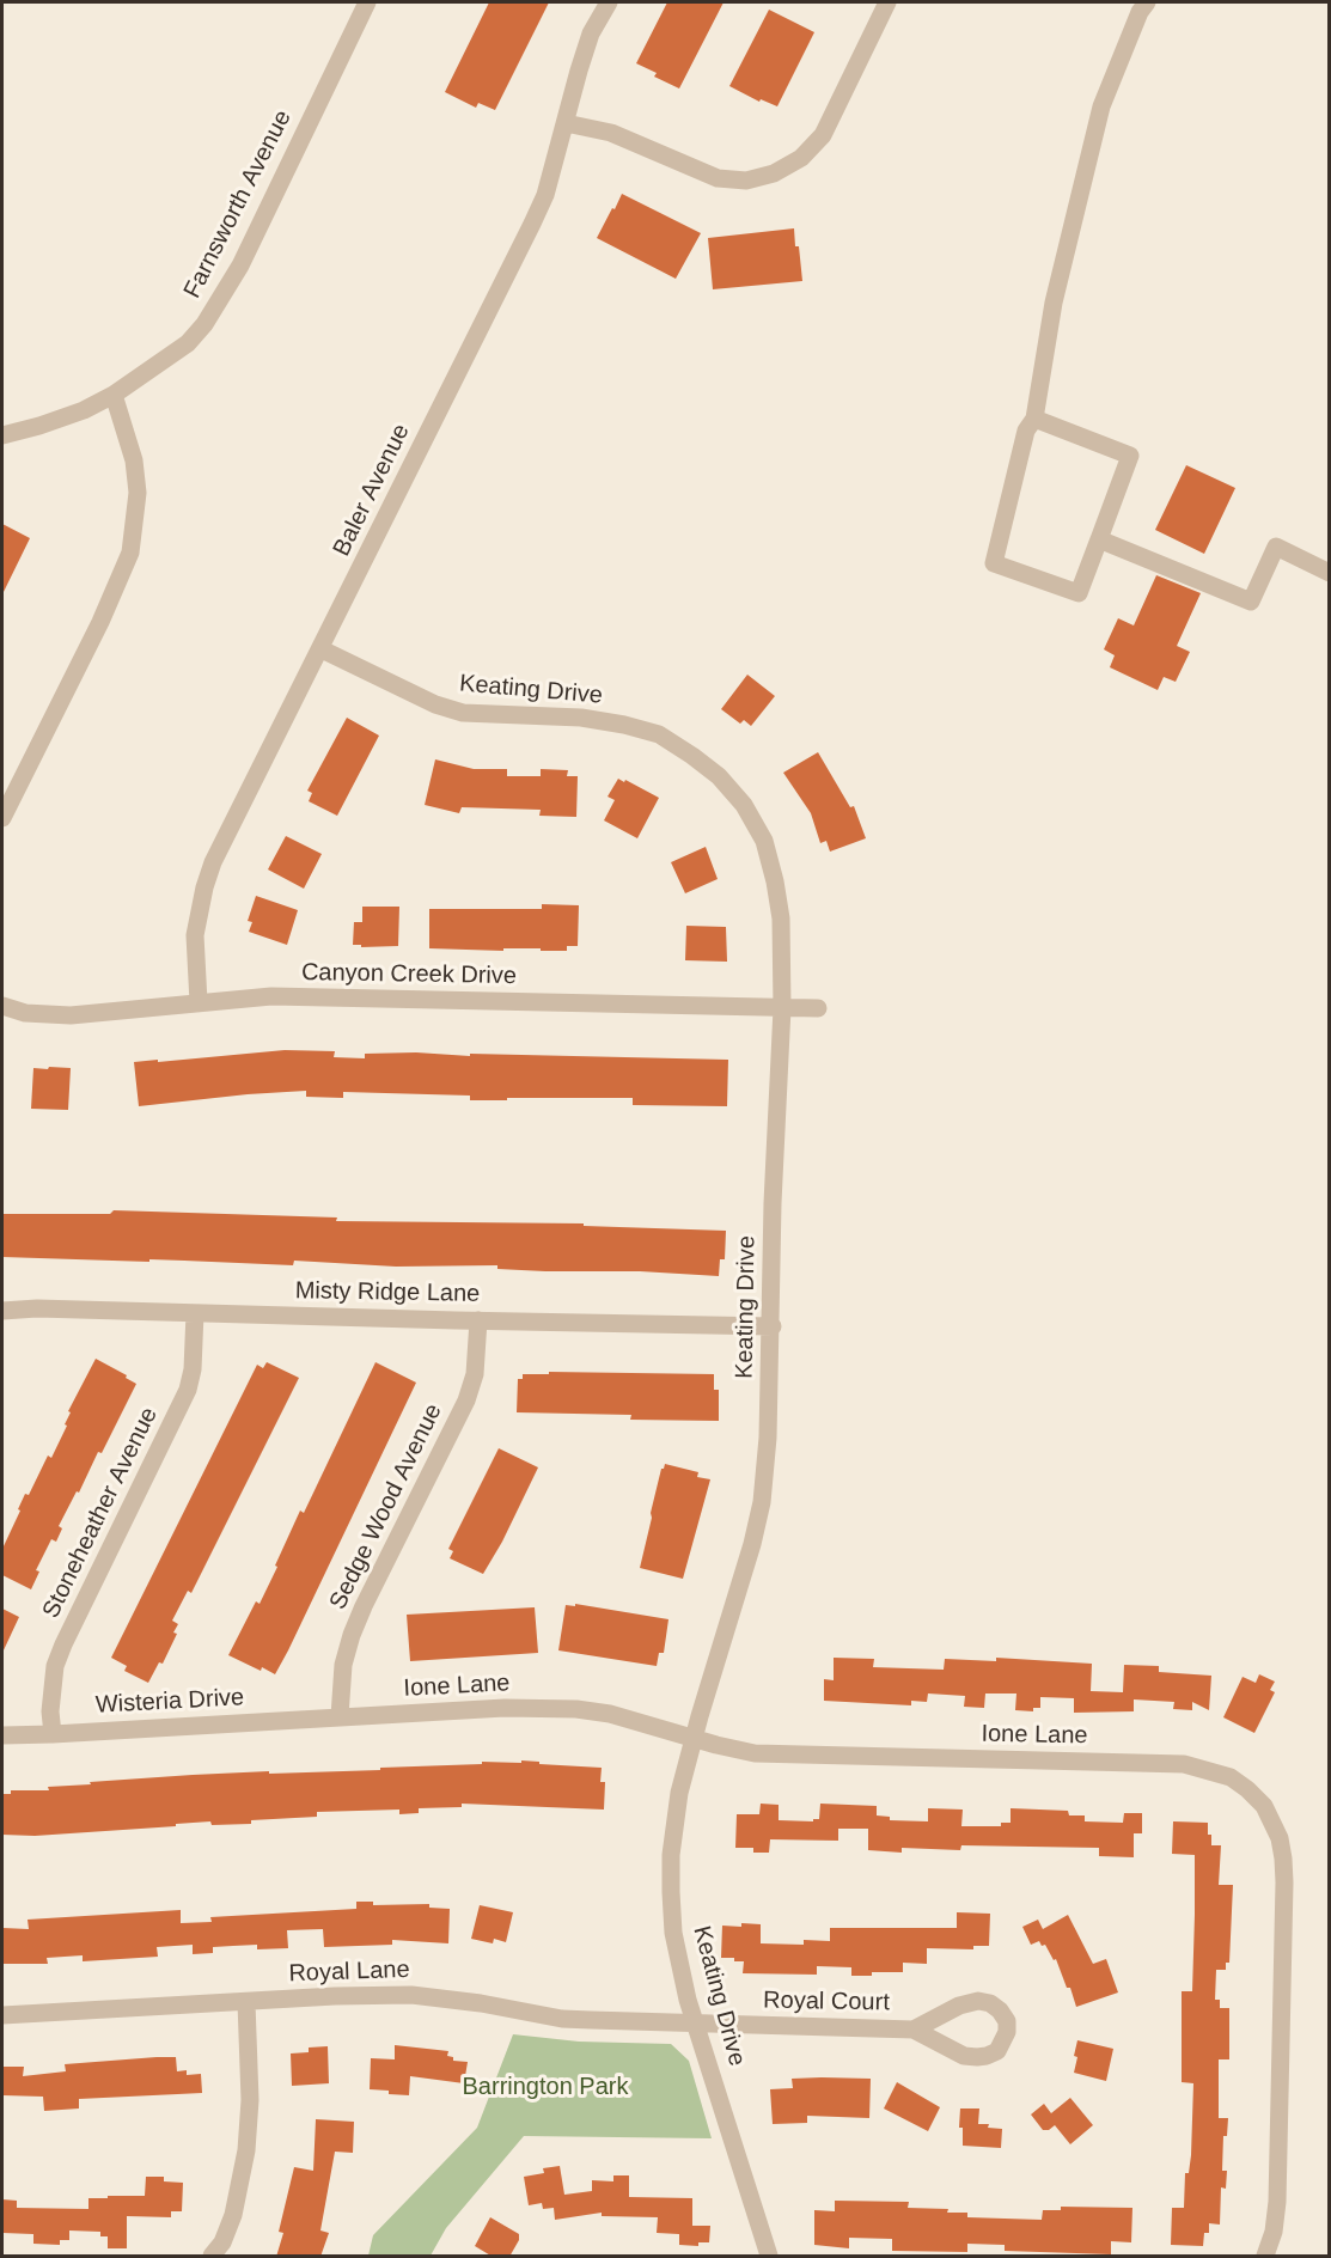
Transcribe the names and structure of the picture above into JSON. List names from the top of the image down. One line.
{"streets":{"street":["Farnsworth Avenue","Baler Avenue","Keating Drive","Canyon Creek Drive","Misty Ridge Lane","Sedge Wood Avenue","Stoneheather Avenue","Ione Lane","Wisteria Drive","Royal Lane","Royal Court"]},"crossings":[["Baler Avenue","Keating Drive"],["Baler Avenue","Canyon Creek Drive"],["Keating Drive","Canyon Creek Drive"],["Keating Drive","Misty Ridge Lane"],["Keating Drive","Ione Lane"],["Keating Drive","Royal Lane"],["Keating Drive","Royal Court"],["Misty Ridge Lane","Sedge Wood Avenue"],["Misty Ridge Lane","Stoneheather Avenue"],["Sedge Wood Avenue","Ione Lane"],["Sedge Wood Avenue","Wisteria Drive"],["Stoneheather Avenue","Wisteria Drive"],["Ione Lane","Wisteria Drive"],["Royal Lane","Royal Court"]],"parks":["Barrington Park"]}
